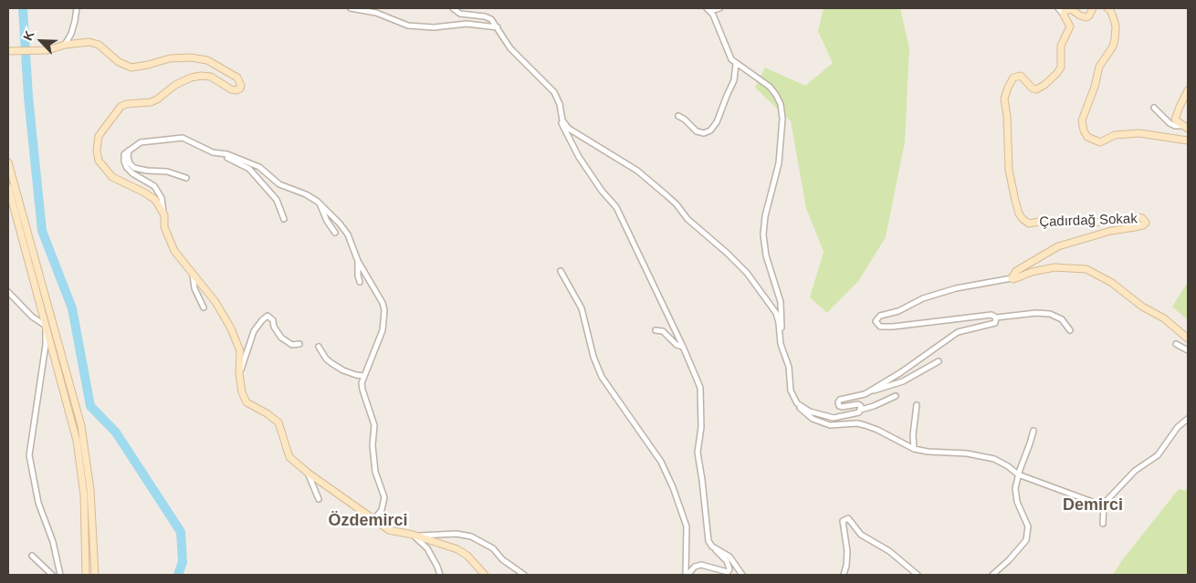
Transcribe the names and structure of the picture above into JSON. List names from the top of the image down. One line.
{"streets":{"street":["Çadırdağ Sokak"]},"districts":["Demirci","Özdemirci"],"north":"top left"}
